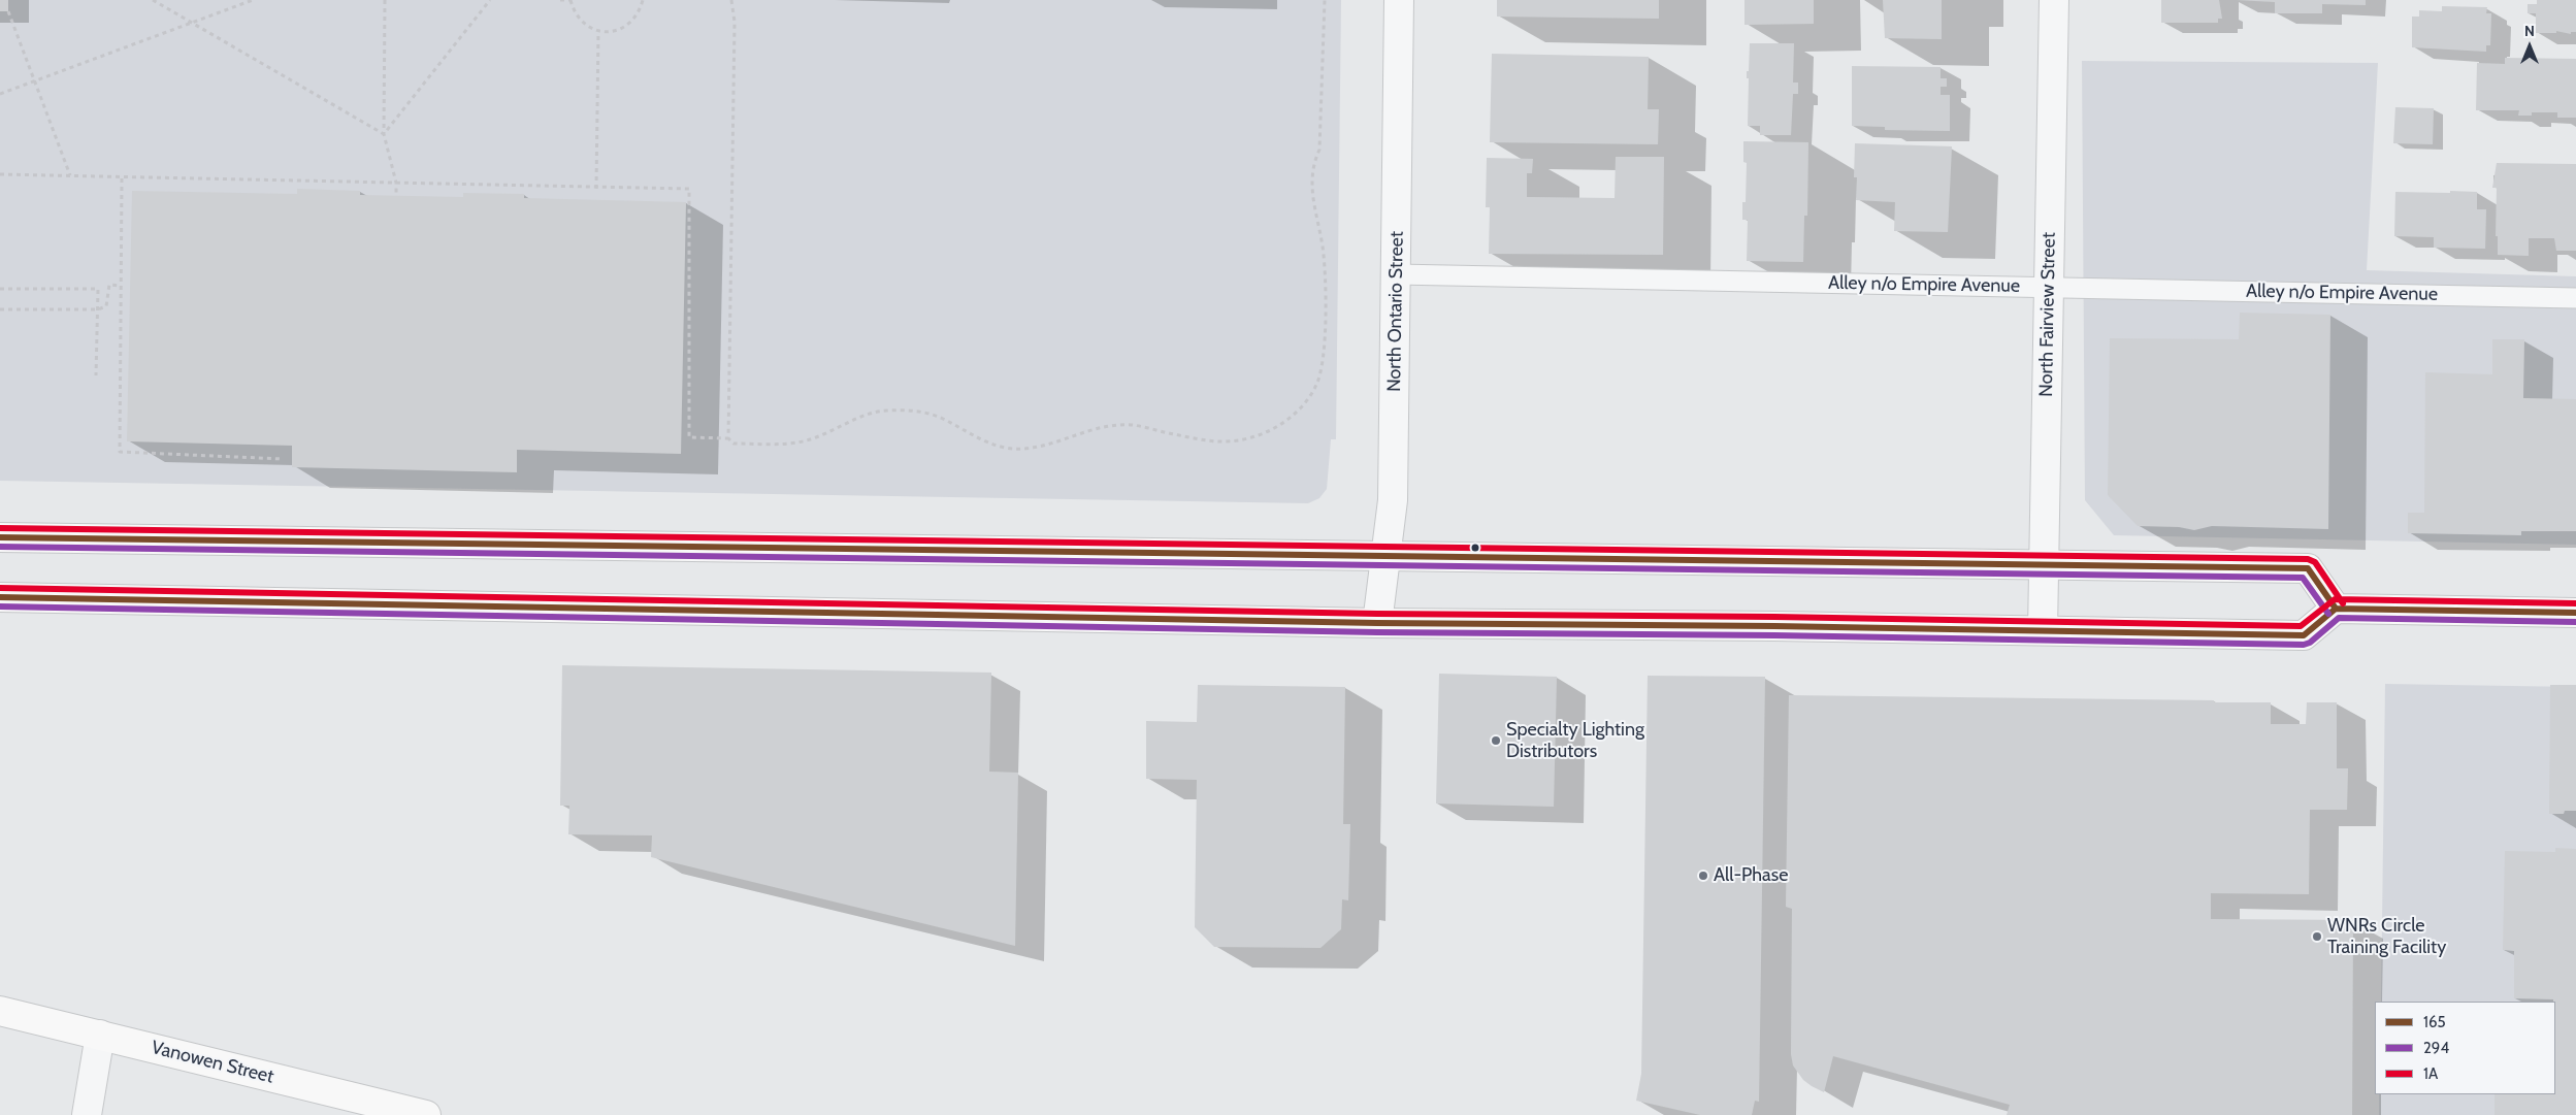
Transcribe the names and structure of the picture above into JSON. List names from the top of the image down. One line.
{"streets":{"main road":["Vanowen Street"],"street":["North Ontario Street","North Fairview Street"],"lane":["Alley n/o Empire Avenue"]},"crossings":[["Alley n/o Empire Avenue","North Ontario Street"],["Alley n/o Empire Avenue","North Fairview Street"]],"places":["Specialty Lighting Distributors","All-Phase","WNRs Circle Training Facility"],"lines":["transit line 1A","transit line 165","transit line 294"],"legend":["165","294","1A"],"north":"top"}
